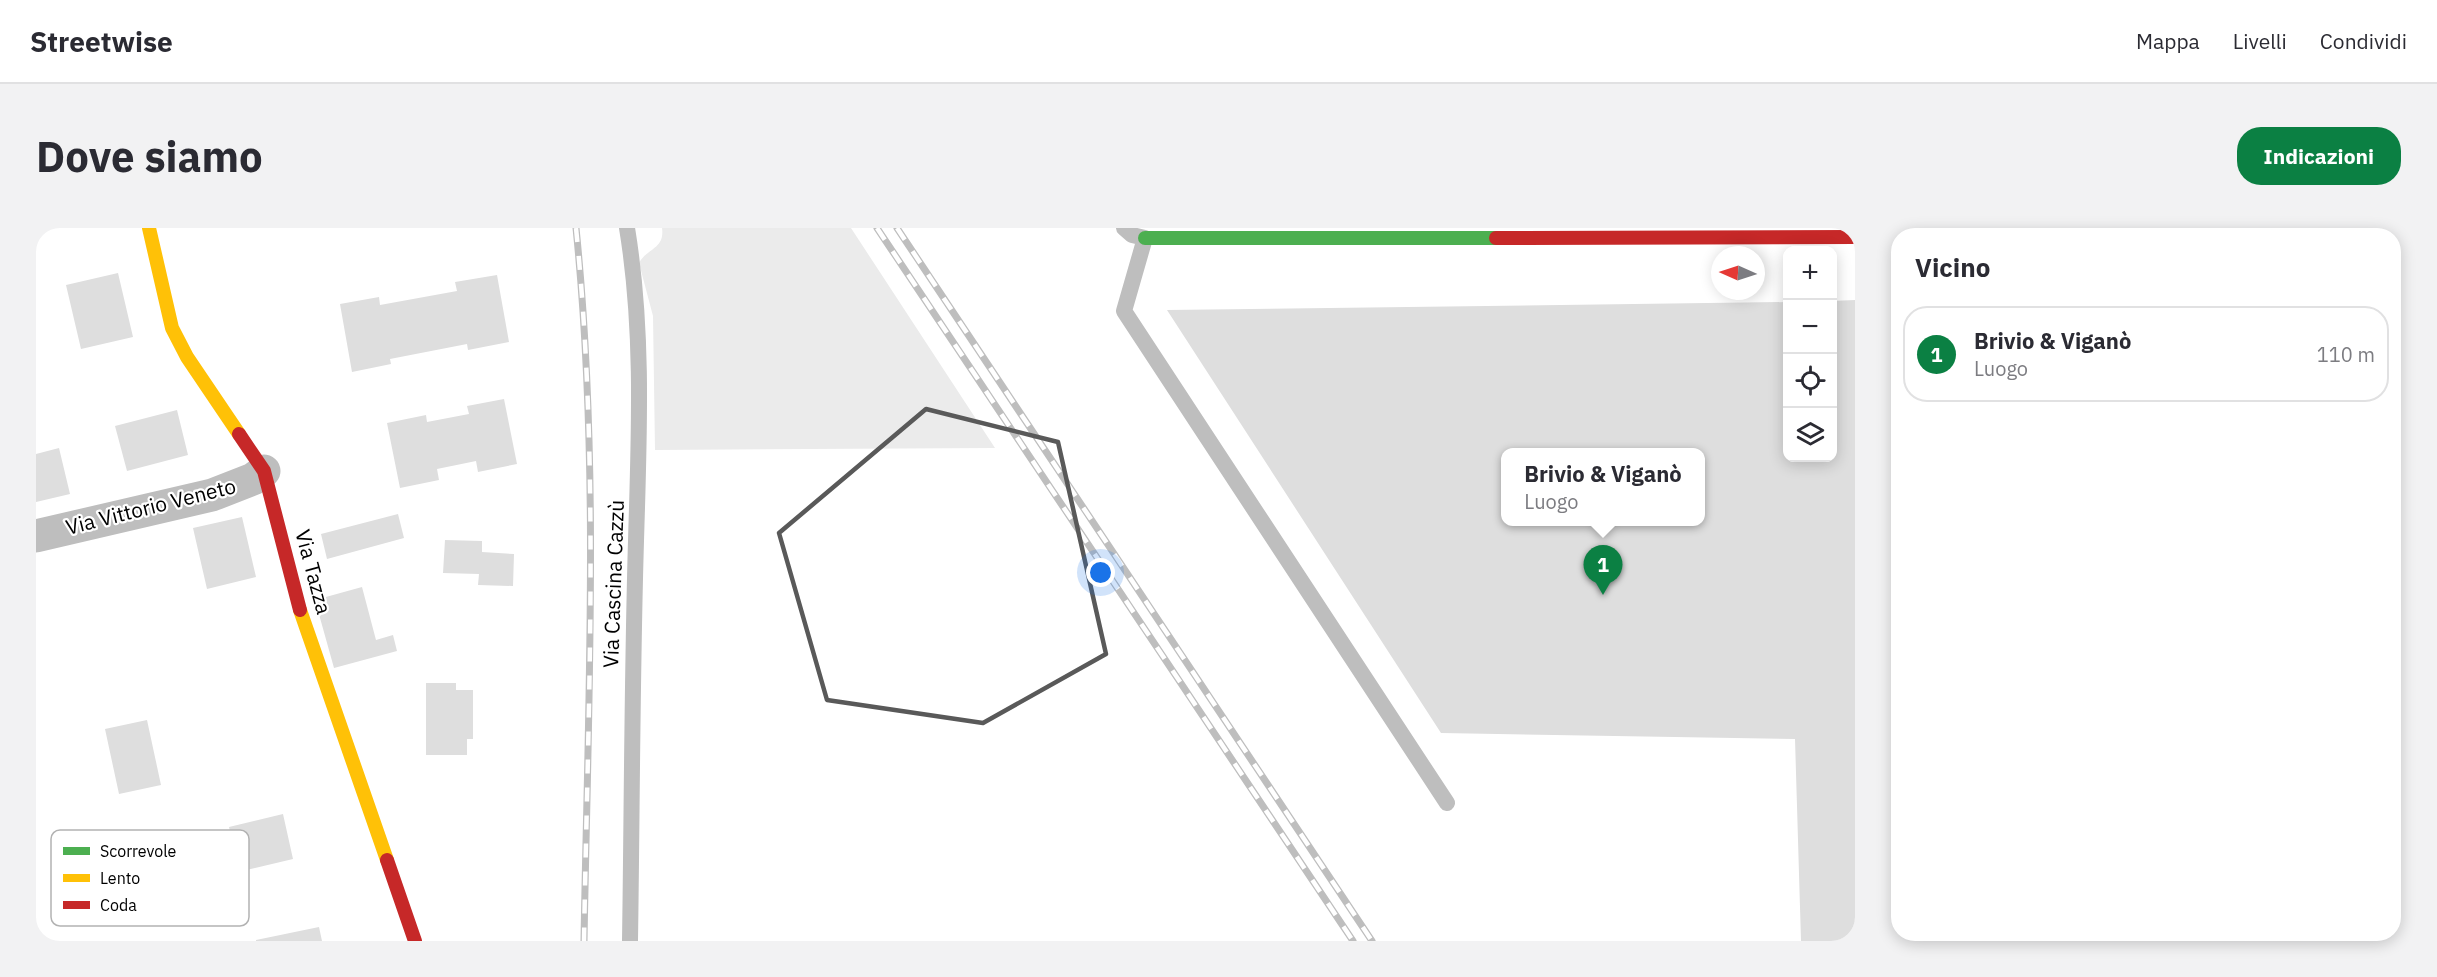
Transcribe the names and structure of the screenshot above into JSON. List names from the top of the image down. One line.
{"streets":{"street":["Via Vittorio Veneto","Via Tazza"],"lane":["Via Cascina Cazzù"]},"crossings":[["Via Vittorio Veneto","Via Tazza"]],"legend":["Scorrevole","Lento","Coda"],"north":"left","page":{"header":"Streetwise","nav":["Mappa","Livelli","Condividi"],"buttons":"Indicazioni","title":"Dove siamo","heading":"Vicino","map_buttons":["+","−"],"list":[{"mark":"1","name":"Brivio & Viganò","note":"Luogo","value":"110 m"}],"popup":["Brivio & Viganò","Luogo"],"pins":"1"}}
